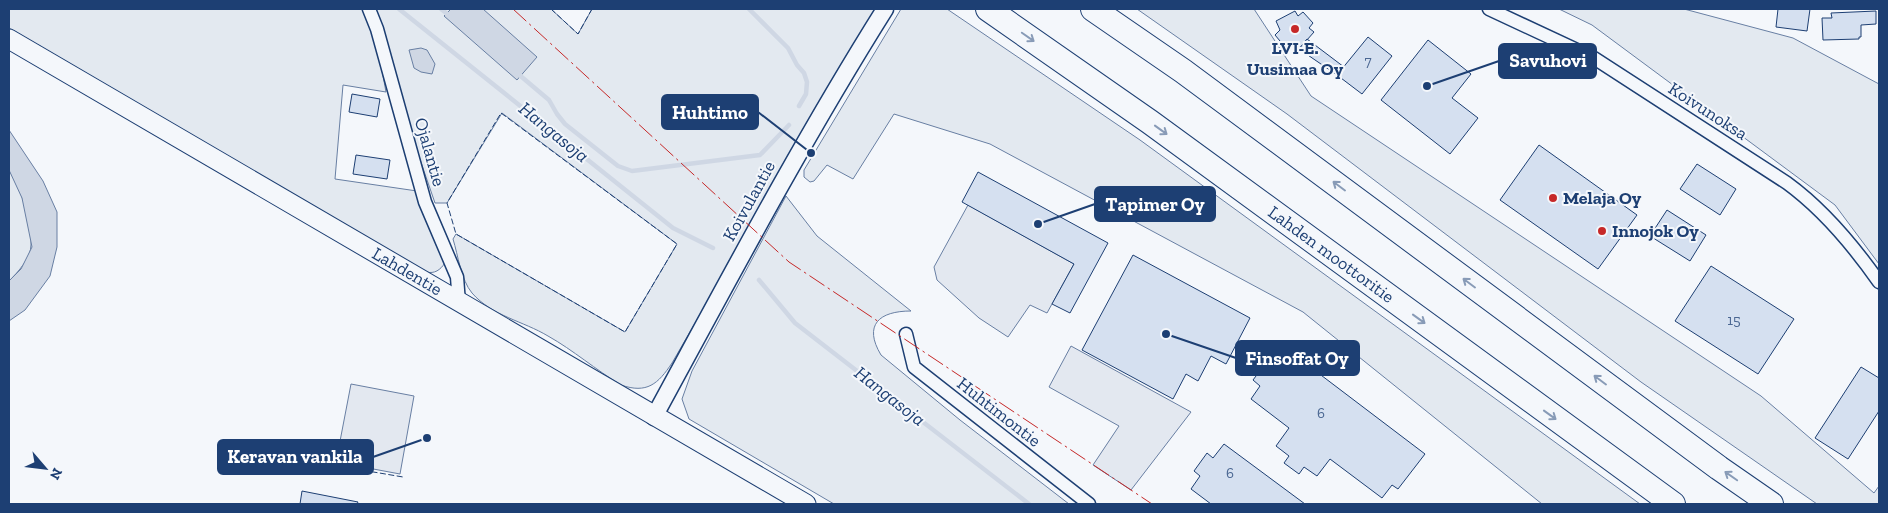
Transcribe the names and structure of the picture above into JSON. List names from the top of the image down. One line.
{"streets":{"highway":["Lahden moottoritie"],"main road":["Lahdentie"],"street":["Koivunoksa","Ojalantie","Koivulantie","Huhtimontie"]},"crossings":[["Ojalantie","Lahdentie"],["Koivulantie","Lahdentie"]],"water":["Hangasoja"],"places":["LVI-E. Uusimaa Oy","Savuhovi","Huhtimo","Melaja Oy","Tapimer Oy","Innojok Oy","Finsoffat Oy","Keravan vankila"],"house_numbers":["7","15","6","6"],"north":"bottom right"}
